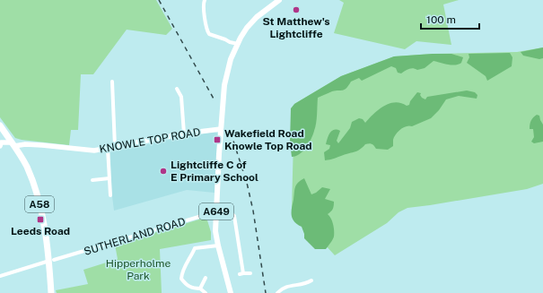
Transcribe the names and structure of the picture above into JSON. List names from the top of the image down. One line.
{"streets":{"highway":["A58"],"main road":["A649"],"street":["KNOWLE TOP ROAD","SUTHERLAND ROAD"]},"crossings":[["KNOWLE TOP ROAD","A58"],["KNOWLE TOP ROAD","A649"],["A58","SUTHERLAND ROAD"],["A649","SUTHERLAND ROAD"]],"parks":["Hipperholme Park"],"places":{"other":["St Matthew's Lightcliffe","Lightcliffe C of E Primary School"],"transit":["Wakefield Road Knowle Top Road","Leeds Road"]},"scale_bar":"100 m"}
